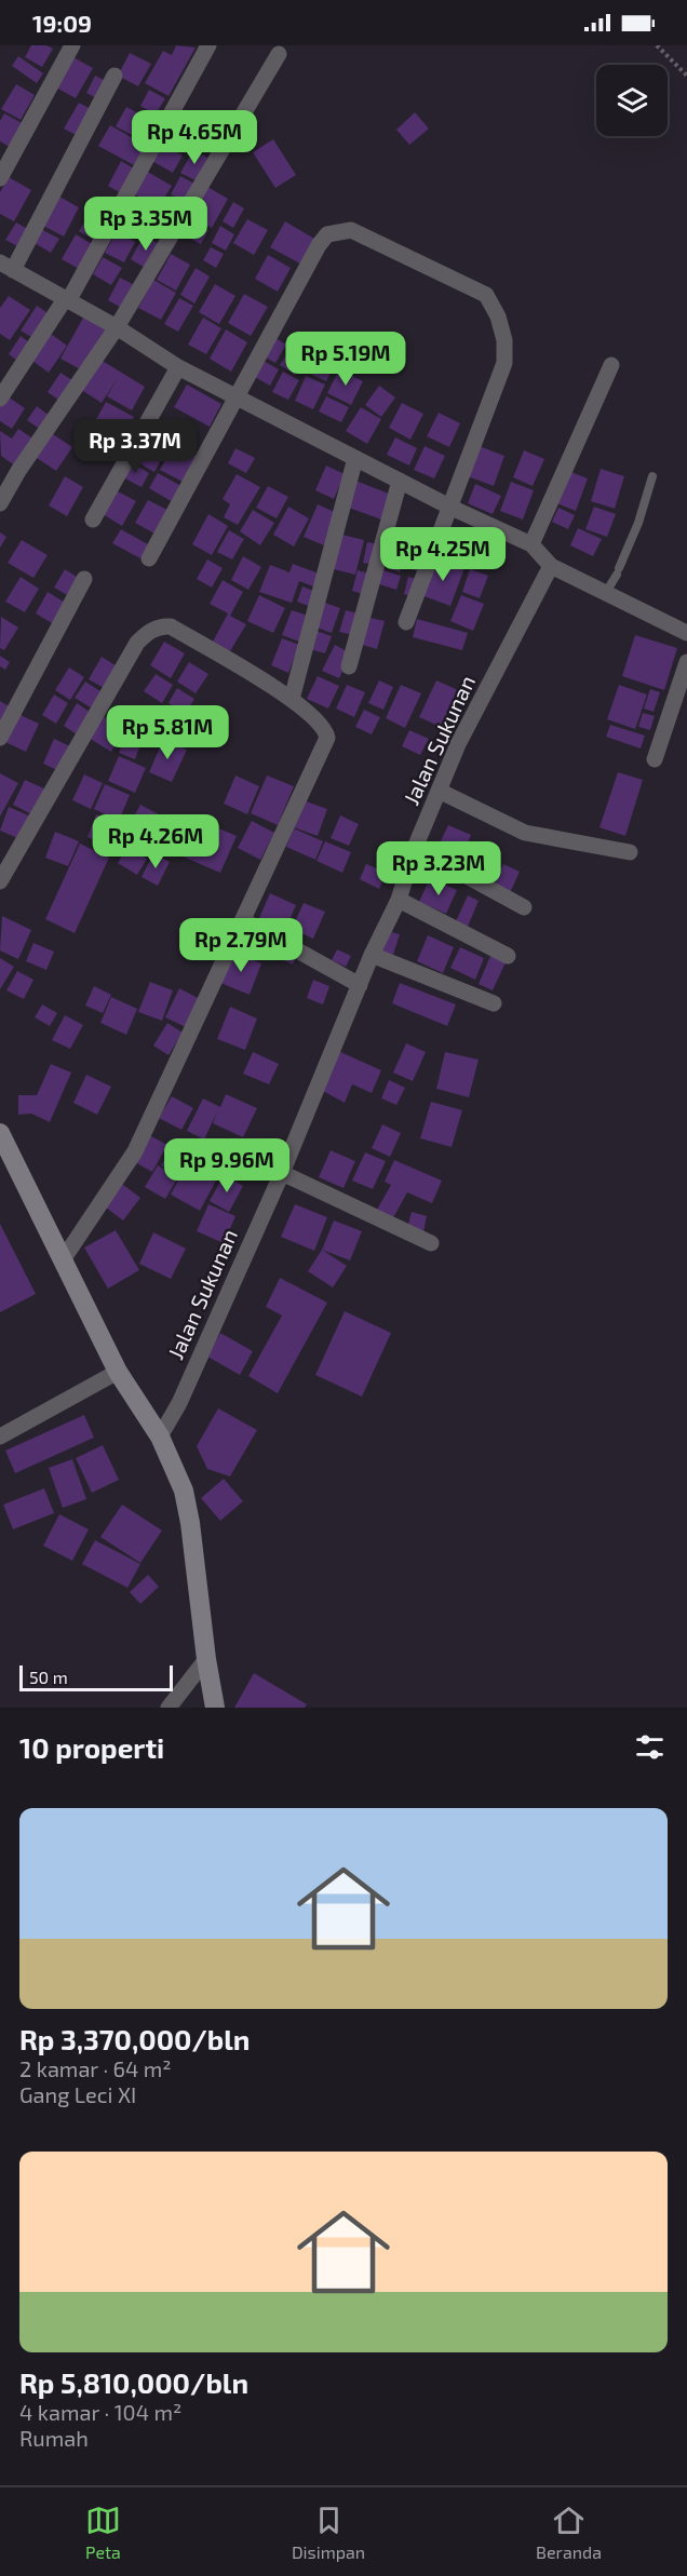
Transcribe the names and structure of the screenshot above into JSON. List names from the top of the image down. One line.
{"streets":{"street":["Jalan Sukunan"]},"scale_bar":"50 m","page":{"status":"19:09","price":["Rp 4.65M","Rp 3.35M","Rp 5.19M","Rp 3.37M","Rp 4.25M","Rp 5.81M","Rp 4.26M","Rp 3.23M","Rp 2.79M","Rp 9.96M"],"scale":"50 m","heading":"10 properti","list":[{"name":"Rp 3,370,000/bln","note":"2 kamar · 64 m² · Gang Leci XI"},{"name":"Rp 5,810,000/bln","note":"4 kamar · 104 m² · Rumah"}],"tabs":["Peta","Disimpan","Beranda"]}}
